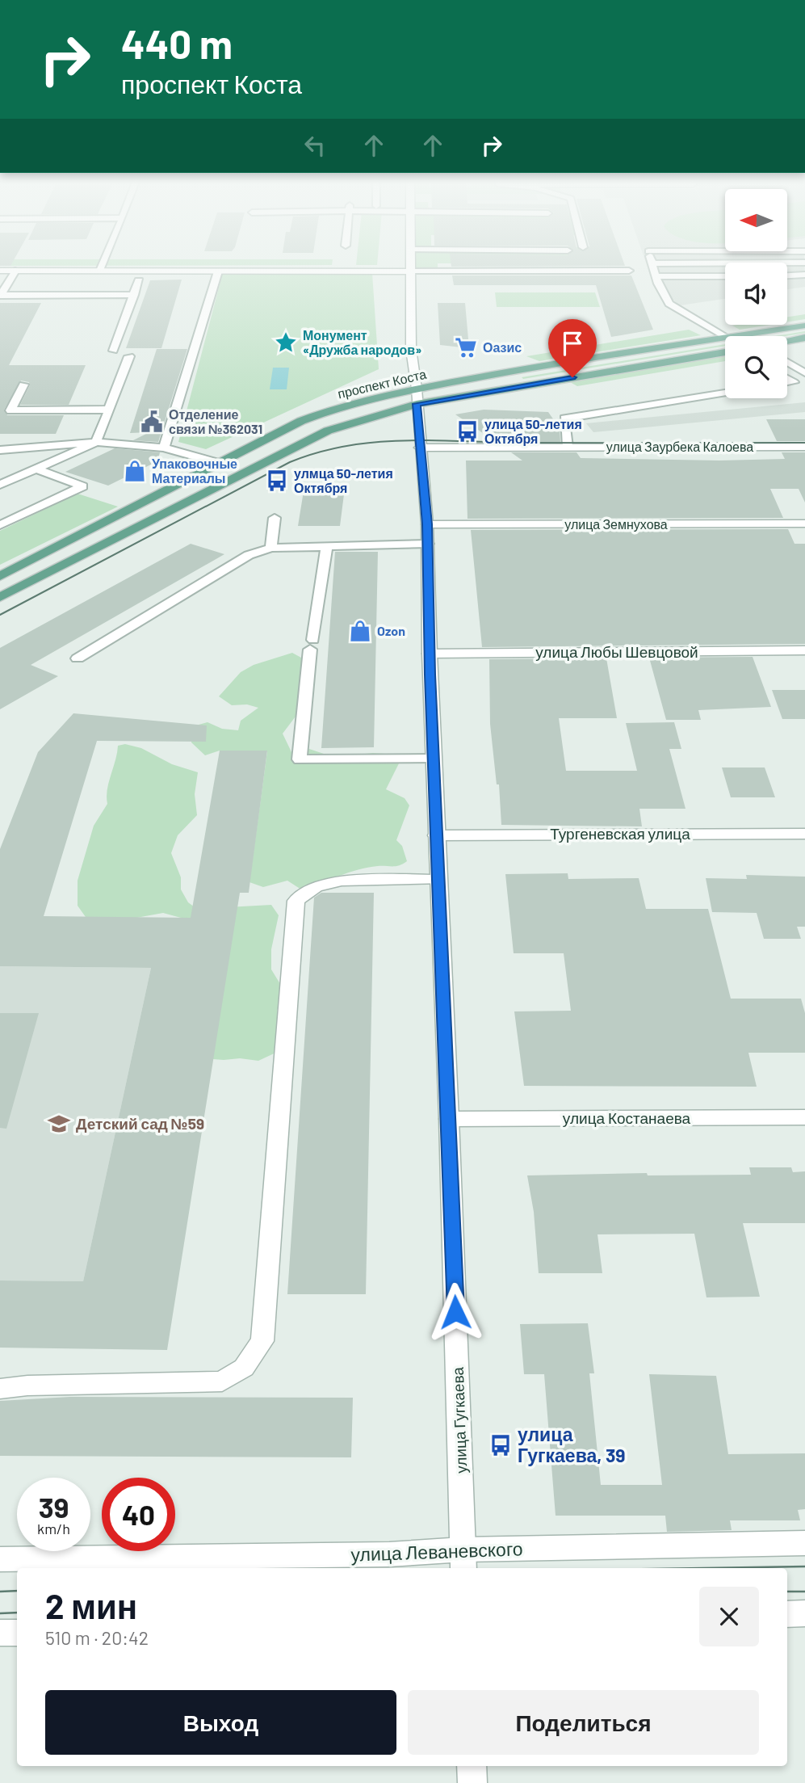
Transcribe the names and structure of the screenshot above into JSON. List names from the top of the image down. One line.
{"streets":{"main road":["проспект Коста"],"street":["улица Заурбека Калоева","улица Земнухова","улица Любы Шевцовой","Тургеневская улица","улица Костанаева","улица Гугкаева","улица Леваневского"]},"crossings":[["проспект Коста","улица Гугкаева"],["улица Заурбека Калоева","улица Гугкаева"],["улица Земнухова","улица Гугкаева"],["улица Любы Шевцовой","улица Гугкаева"],["Тургеневская улица","улица Гугкаева"],["улица Костанаева","улица Гугкаева"],["улица Гугкаева","улица Леваневского"]],"places":{"place":["Монумент «Дружба народов»"],"supermarket":["Оазис"],"public building":["Отделение связи №362031"],"bus stop":["улица 50-летия Октября","улмца 50-летия Октября","улица Гугкаева, 39"],"shop":["Упаковочные Материалы","Ozon"],"school or university":["Детский сад №59"]},"north":"left","page":{"turn":["440 m","проспект Коста"],"speed":"39 km/h","limit":"40","heading":["2 мин","510 m · 20:42"],"buttons":["Выход","Поделиться"]}}
